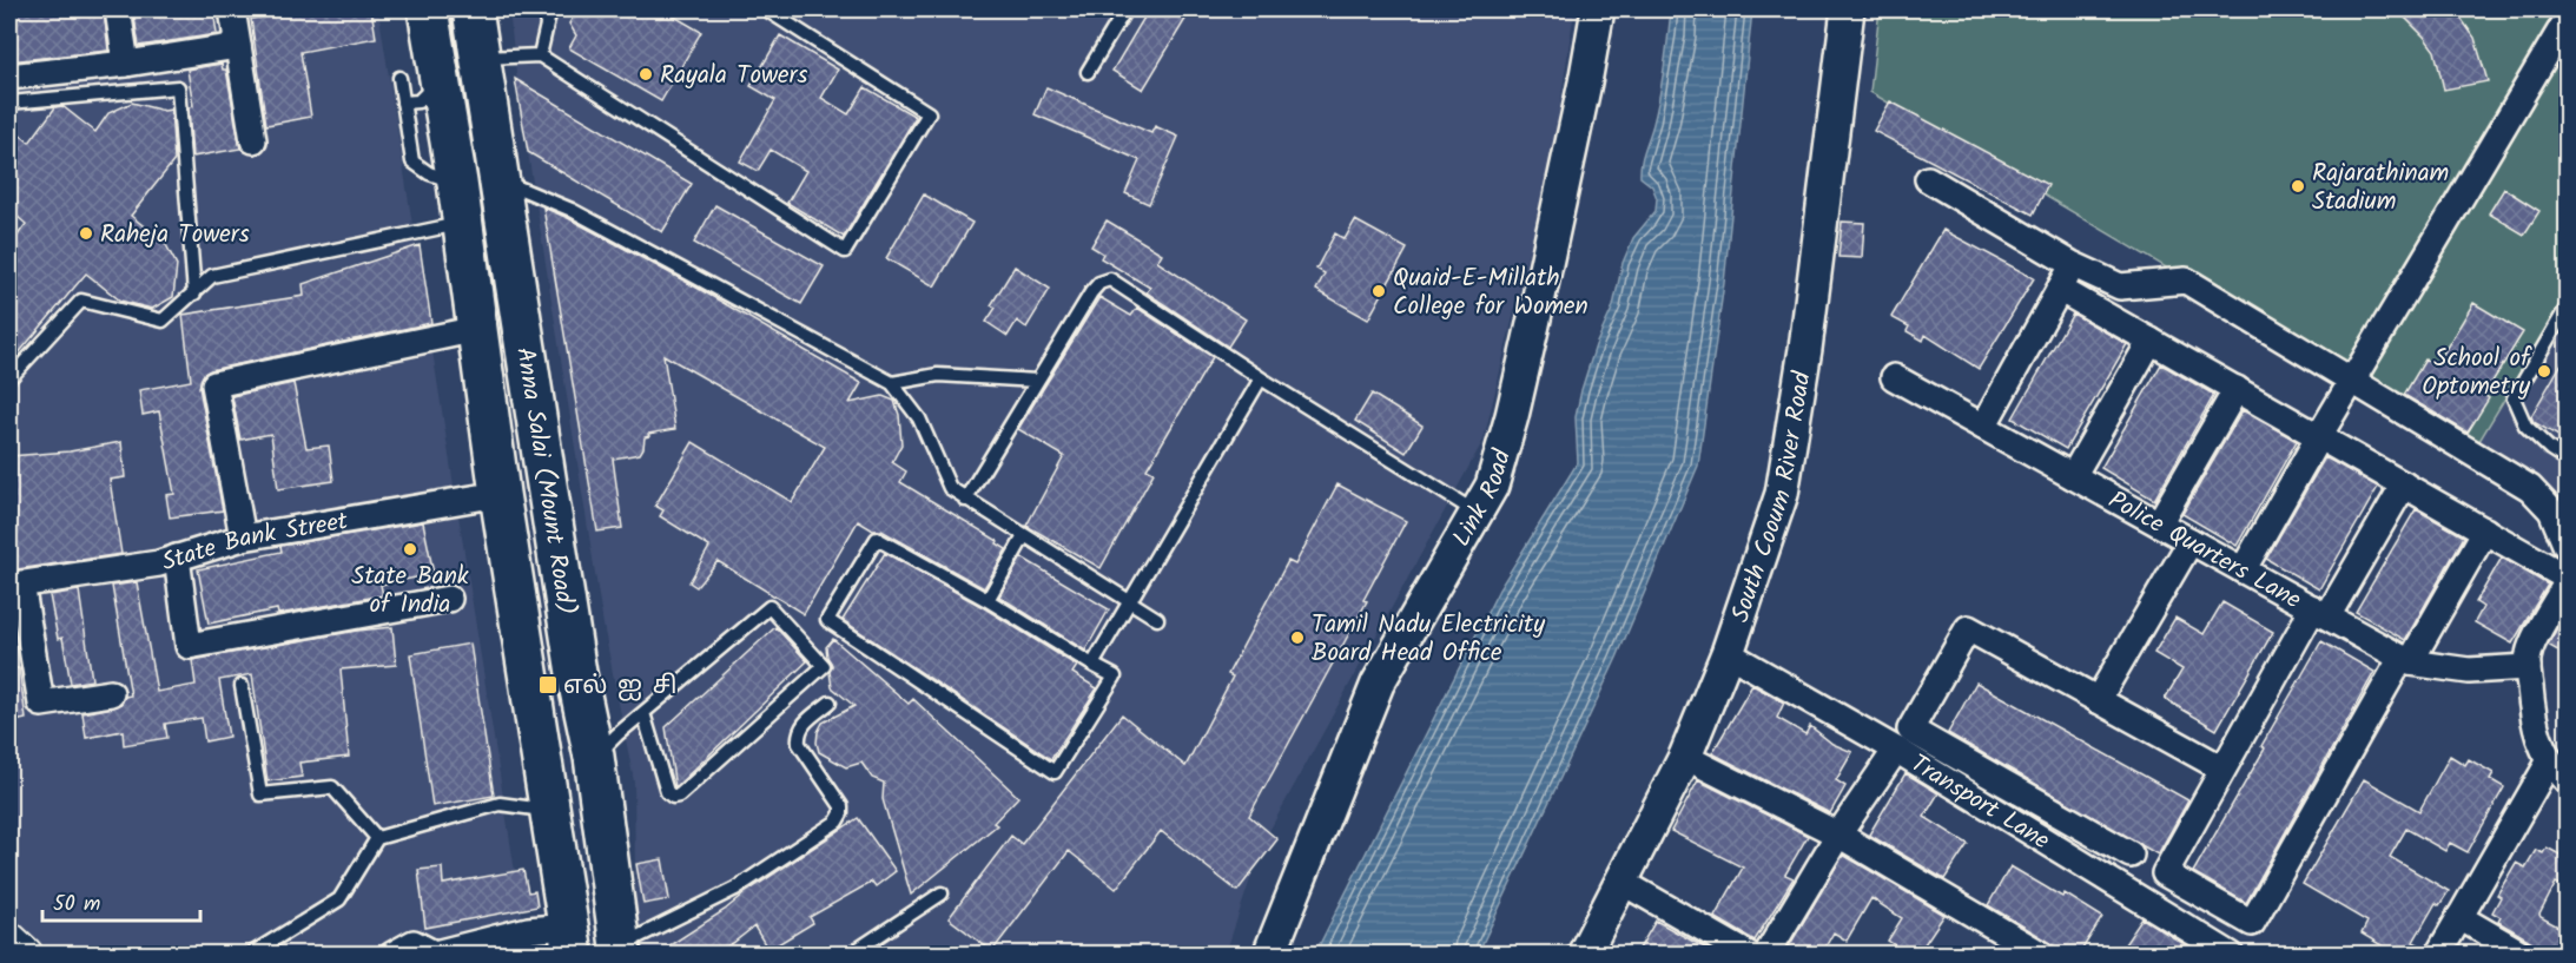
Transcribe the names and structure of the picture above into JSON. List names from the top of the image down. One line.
{"streets":{"main road":["Anna Salai (Mount Road)"],"street":["Link Road","South Cooum River Road","State Bank Street","Police Quarters Lane","Transport Lane"]},"crossings":[["Anna Salai (Mount Road)","State Bank Street"],["South Cooum River Road","Transport Lane"]],"places":{"other":["Rayala Towers","Rajarathinam Stadium","Raheja Towers","Quaid-E-Millath College for Women","School of Optometry","State Bank of India","Tamil Nadu Electricity Board Head Office"],"transit":["எல் ஐ சி"]},"scale_bar":"50 m"}
